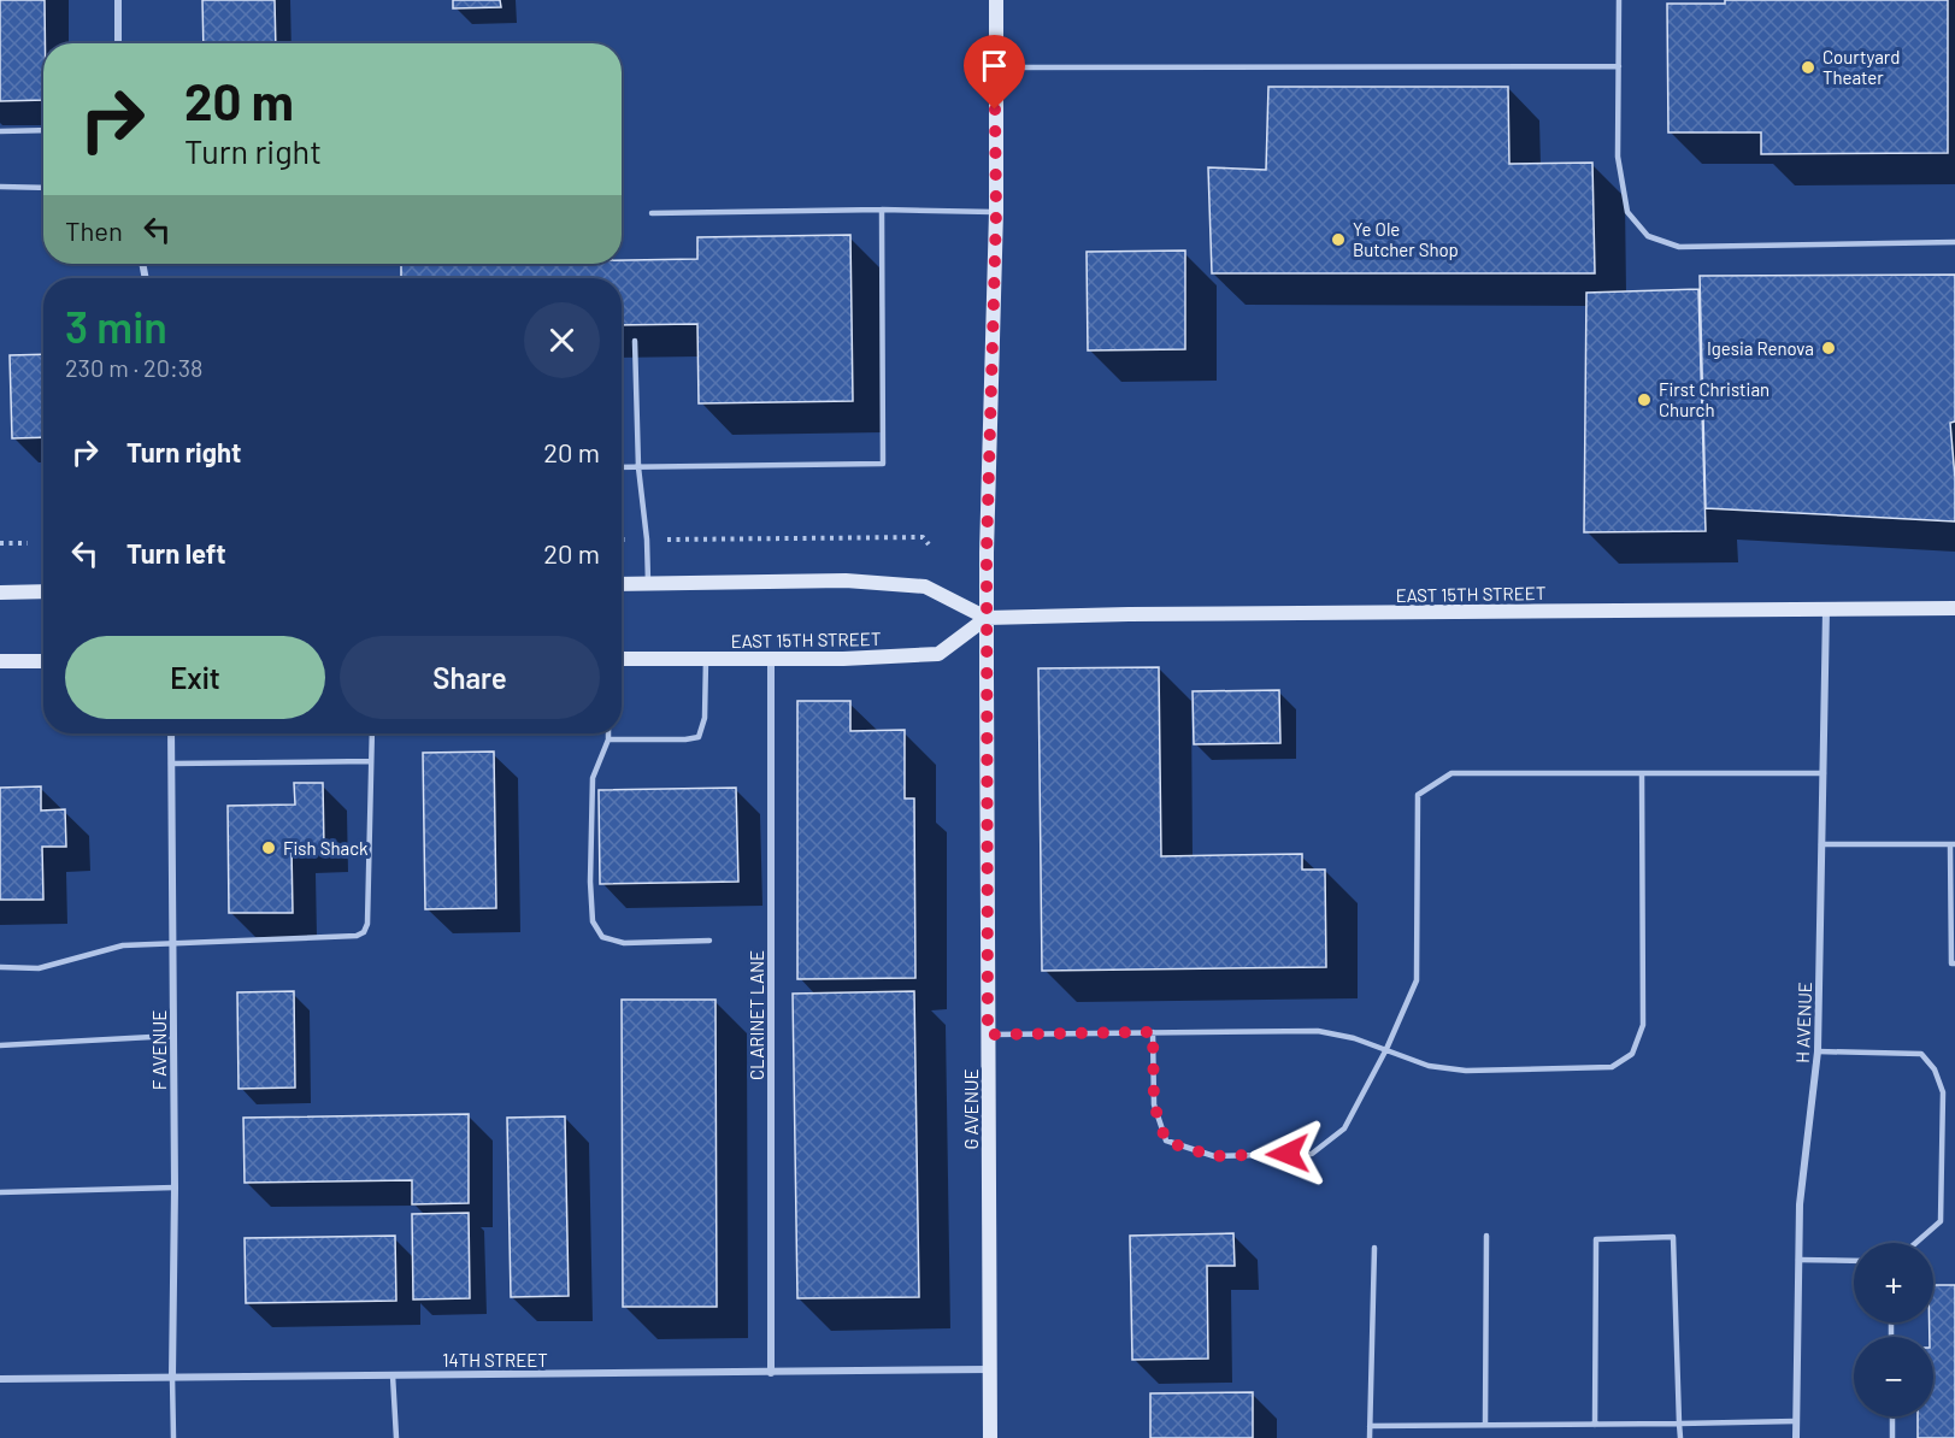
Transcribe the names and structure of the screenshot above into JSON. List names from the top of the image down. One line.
{"streets":{"main road":["EAST 15TH STREET","G AVENUE"],"street":["CLARINET LANE","H AVENUE","F AVENUE","14TH STREET"]},"crossings":[["EAST 15TH STREET","CLARINET LANE"],["EAST 15TH STREET","H AVENUE"],["EAST 15TH STREET","G AVENUE"],["CLARINET LANE","14TH STREET"],["F AVENUE","14TH STREET"],["G AVENUE","14TH STREET"]],"places":["Courtyard Theater","Ye Ole Butcher Shop","Igesia Renova","First Christian Church","Fish Shack"],"page":{"turn":["20 m","Turn right"],"then":"Then","heading":["3 min","230 m · 20:38"],"list":[{"name":"Turn right","value":"20 m"},{"name":"Turn left","value":"20 m"}],"buttons":["Exit","Share"],"map_buttons":["+","−"]}}
